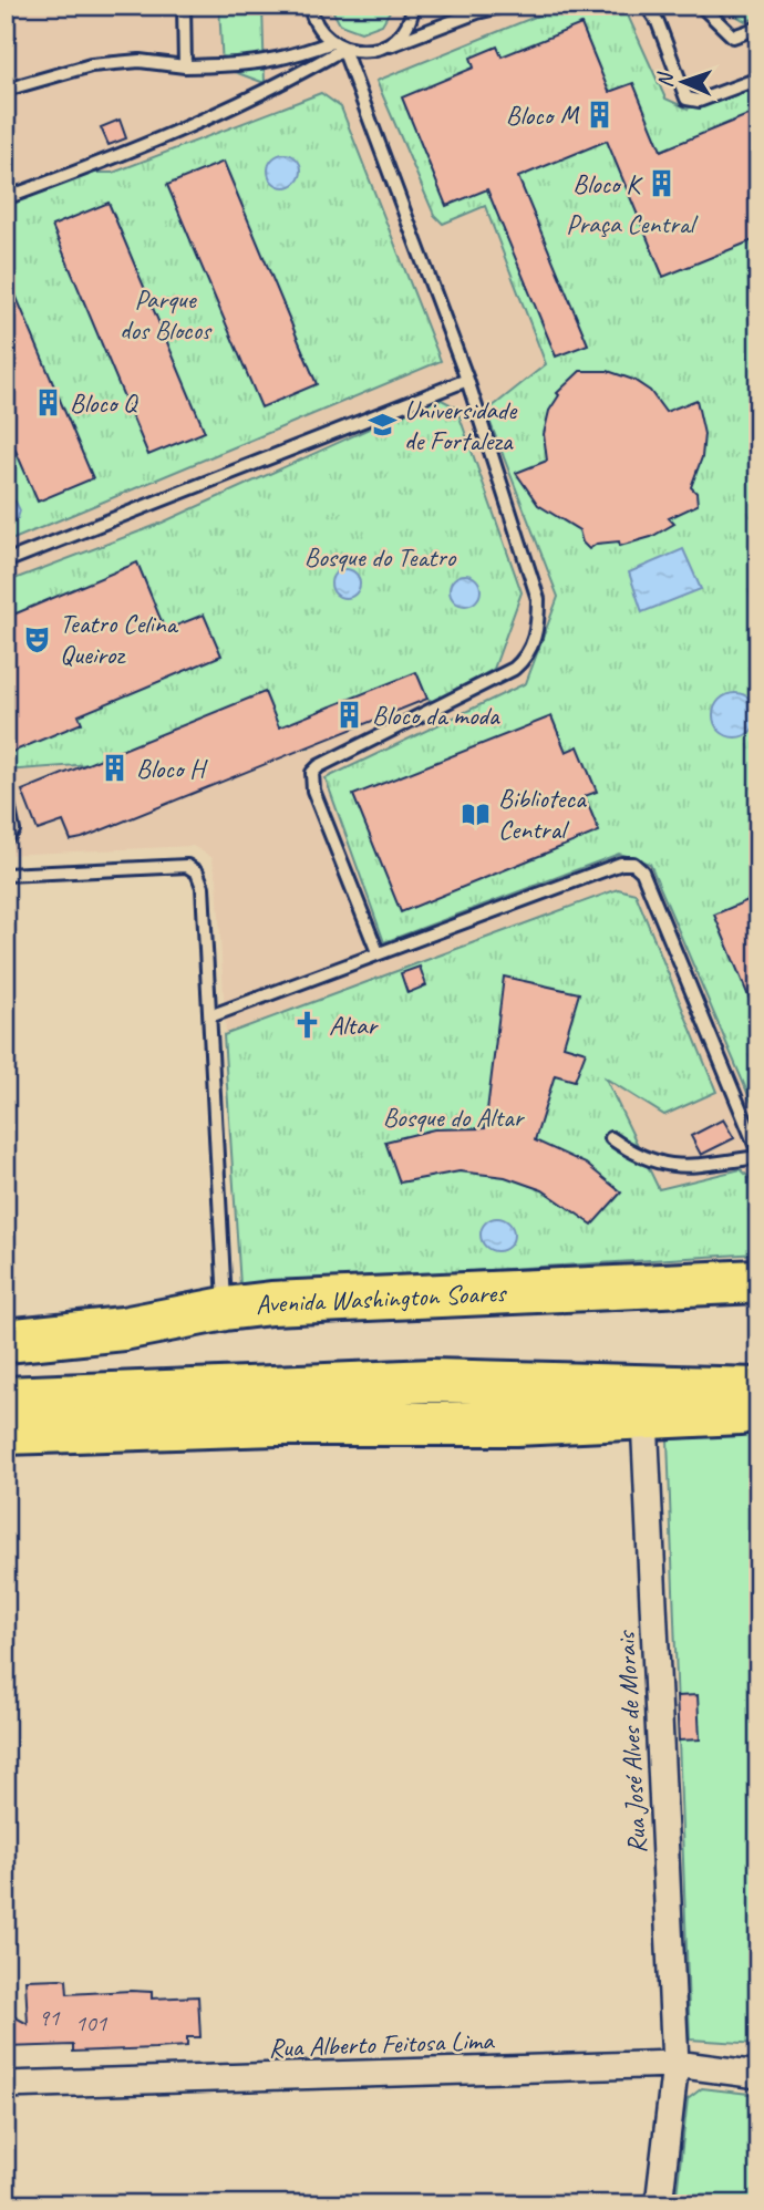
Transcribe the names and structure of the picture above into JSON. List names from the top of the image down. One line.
{"streets":{"highway":["Avenida Washington Soares"],"street":["Rua José Alves de Morais","Rua Alberto Feitosa Lima"]},"crossings":[["Rua José Alves de Morais","Rua Alberto Feitosa Lima"]],"parks":["Praça Central","Parque dos Blocos","Bosque do Teatro","Bosque do Altar"],"places":{"building":["Bloco M","Bloco K","Bloco Q","Bloco da moda","Bloco H"],"school or university":["Universidade de Fortaleza"],"theatre":["Teatro Celina Queiroz"],"library":["Biblioteca Central"],"church":["Altar"]},"house_numbers":["91","101"],"north":"left"}
